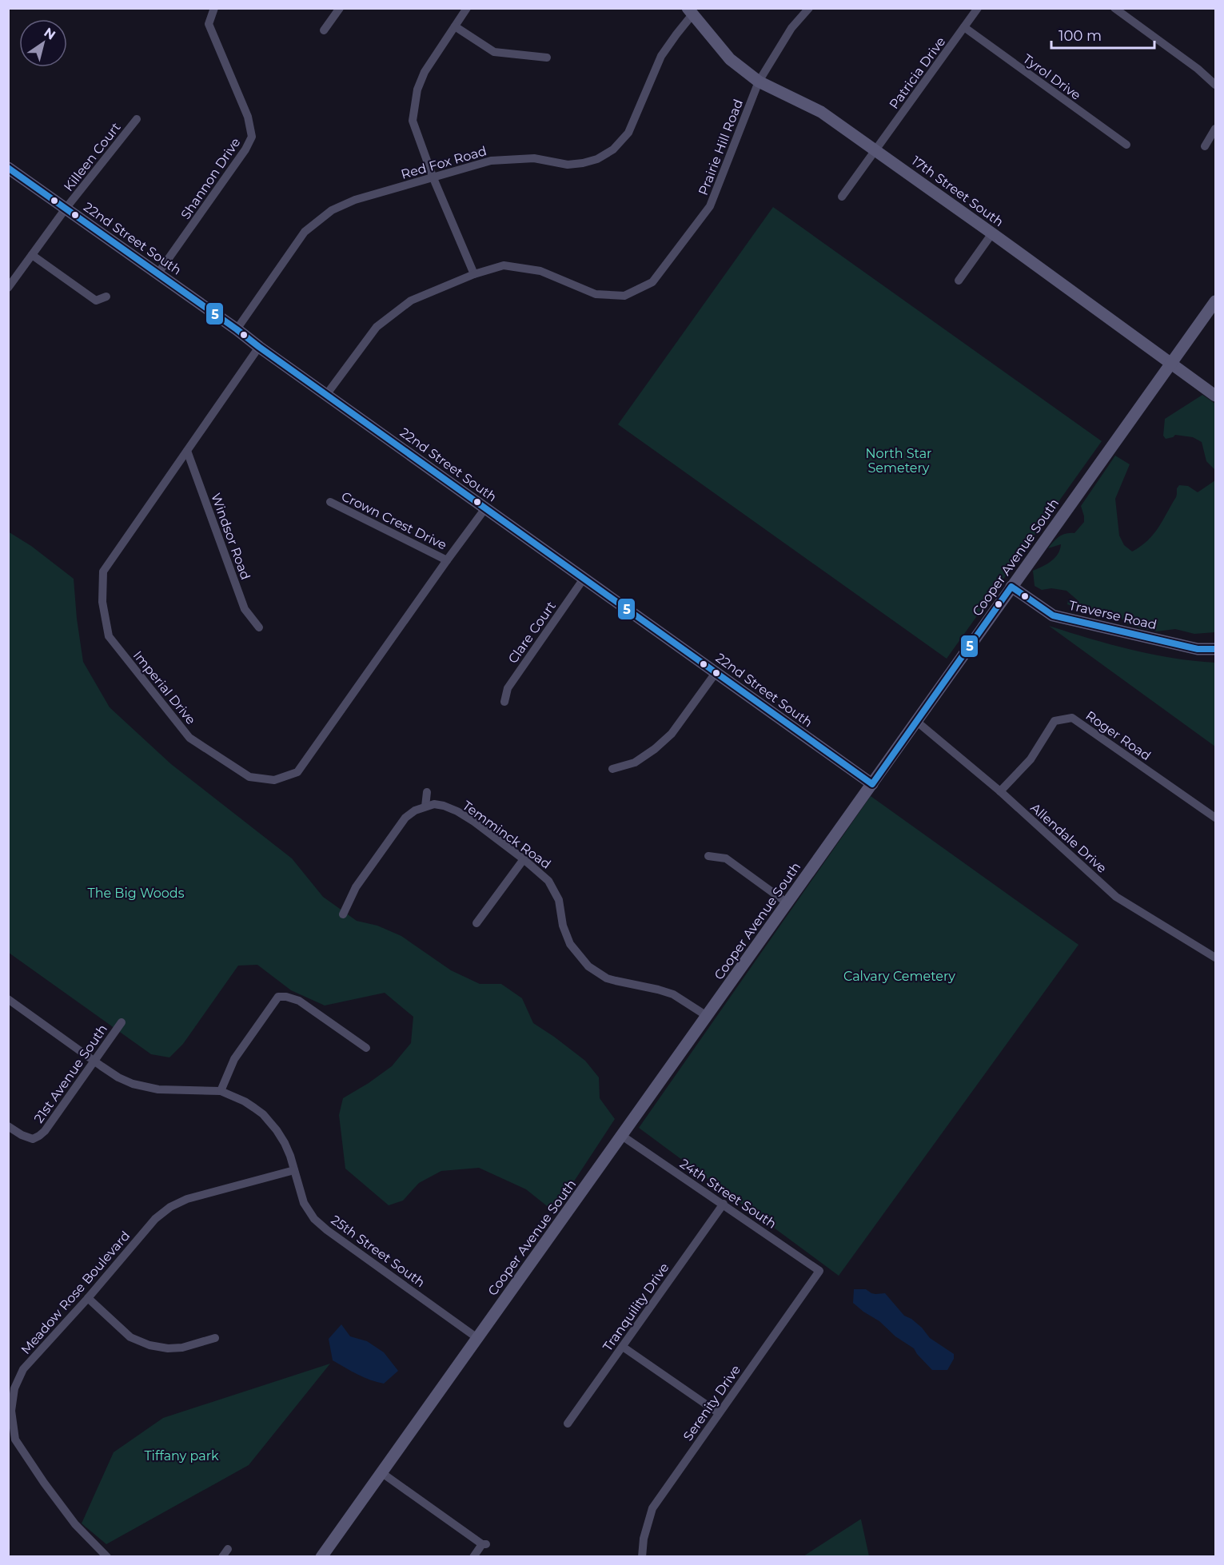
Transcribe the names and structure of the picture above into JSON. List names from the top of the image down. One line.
{"streets":{"street":["Patricia Drive","Tyrol Drive","Prairie Hill Road","Killeen Court","Red Fox Road","Shannon Drive","17th Street South","22nd Street South","Crown Crest Drive","Windsor Road","Cooper Avenue South","Traverse Road","Clare Court","Imperial Drive","Roger Road","Temminck Road","Allendale Drive","21st Avenue South","24th Street South","25th Street South","Meadow Rose Boulevard","Tranquility Drive","Serenity Drive"]},"crossings":[["Patricia Drive","Tyrol Drive"],["Patricia Drive","17th Street South"],["Prairie Hill Road","17th Street South"],["Prairie Hill Road","22nd Street South"],["Killeen Court","22nd Street South"],["Red Fox Road","17th Street South"],["Red Fox Road","22nd Street South"],["Shannon Drive","22nd Street South"],["17th Street South","Cooper Avenue South"],["22nd Street South","Cooper Avenue South"],["22nd Street South","Clare Court"],["22nd Street South","Imperial Drive"],["Crown Crest Drive","Imperial Drive"],["Windsor Road","Imperial Drive"],["Cooper Avenue South","Traverse Road"],["Cooper Avenue South","Temminck Road"],["Cooper Avenue South","Allendale Drive"],["Cooper Avenue South","24th Street South"],["Cooper Avenue South","25th Street South"],["Roger Road","Allendale Drive"],["21st Avenue South","25th Street South"],["24th Street South","Tranquility Drive"],["24th Street South","Serenity Drive"],["25th Street South","Meadow Rose Boulevard"]],"parks":["North Star Semetery","The Big Woods","Calvary Cemetery","Tiffany park"],"lines":["transit line 5"],"scale_bar":"100 m","north":"top right"}
